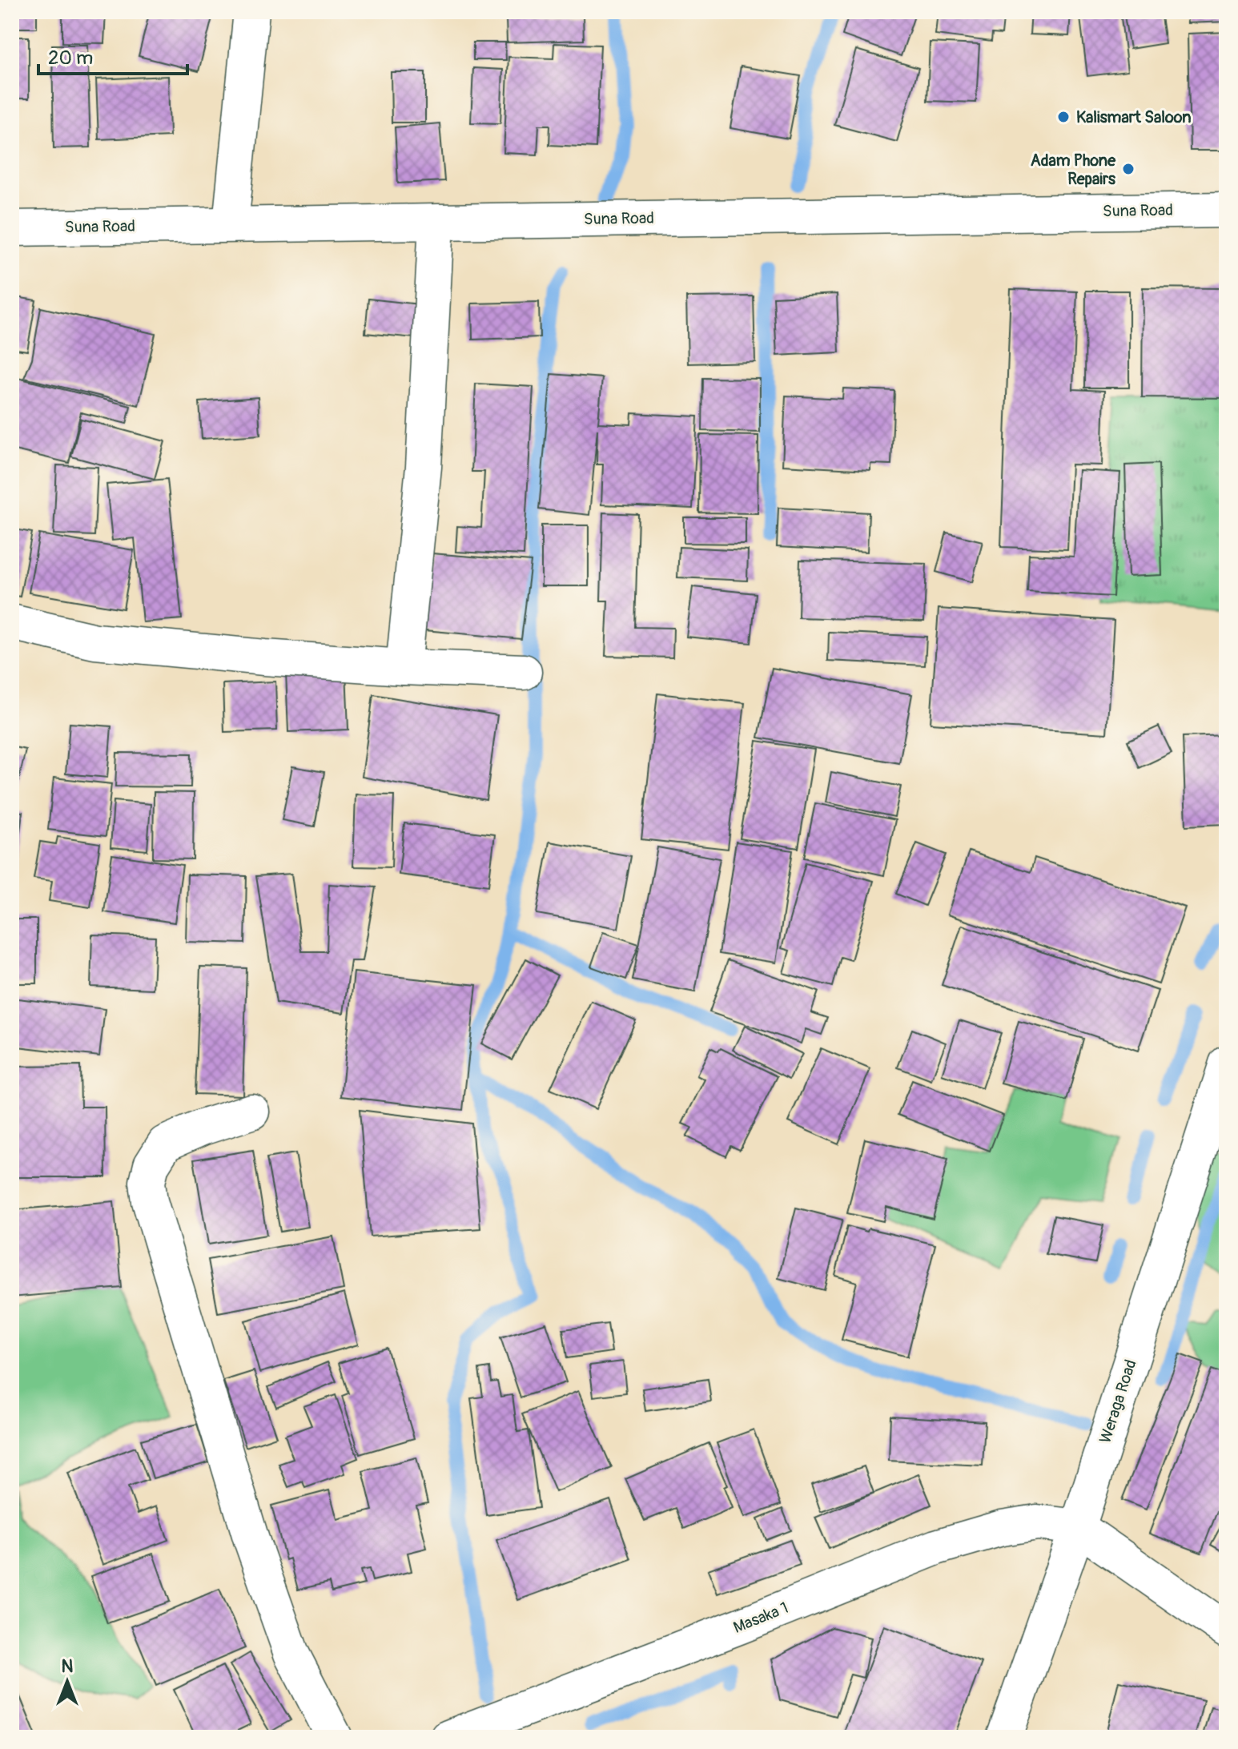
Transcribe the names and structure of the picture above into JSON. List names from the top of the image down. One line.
{"streets":{"street":["Suna Road","Weraga Road","Masaka 1"]},"crossings":[["Weraga Road","Masaka 1"]],"places":["Kalismart Saloon","Adam Phone Repairs"],"scale_bar":"20 m","north":"top"}
